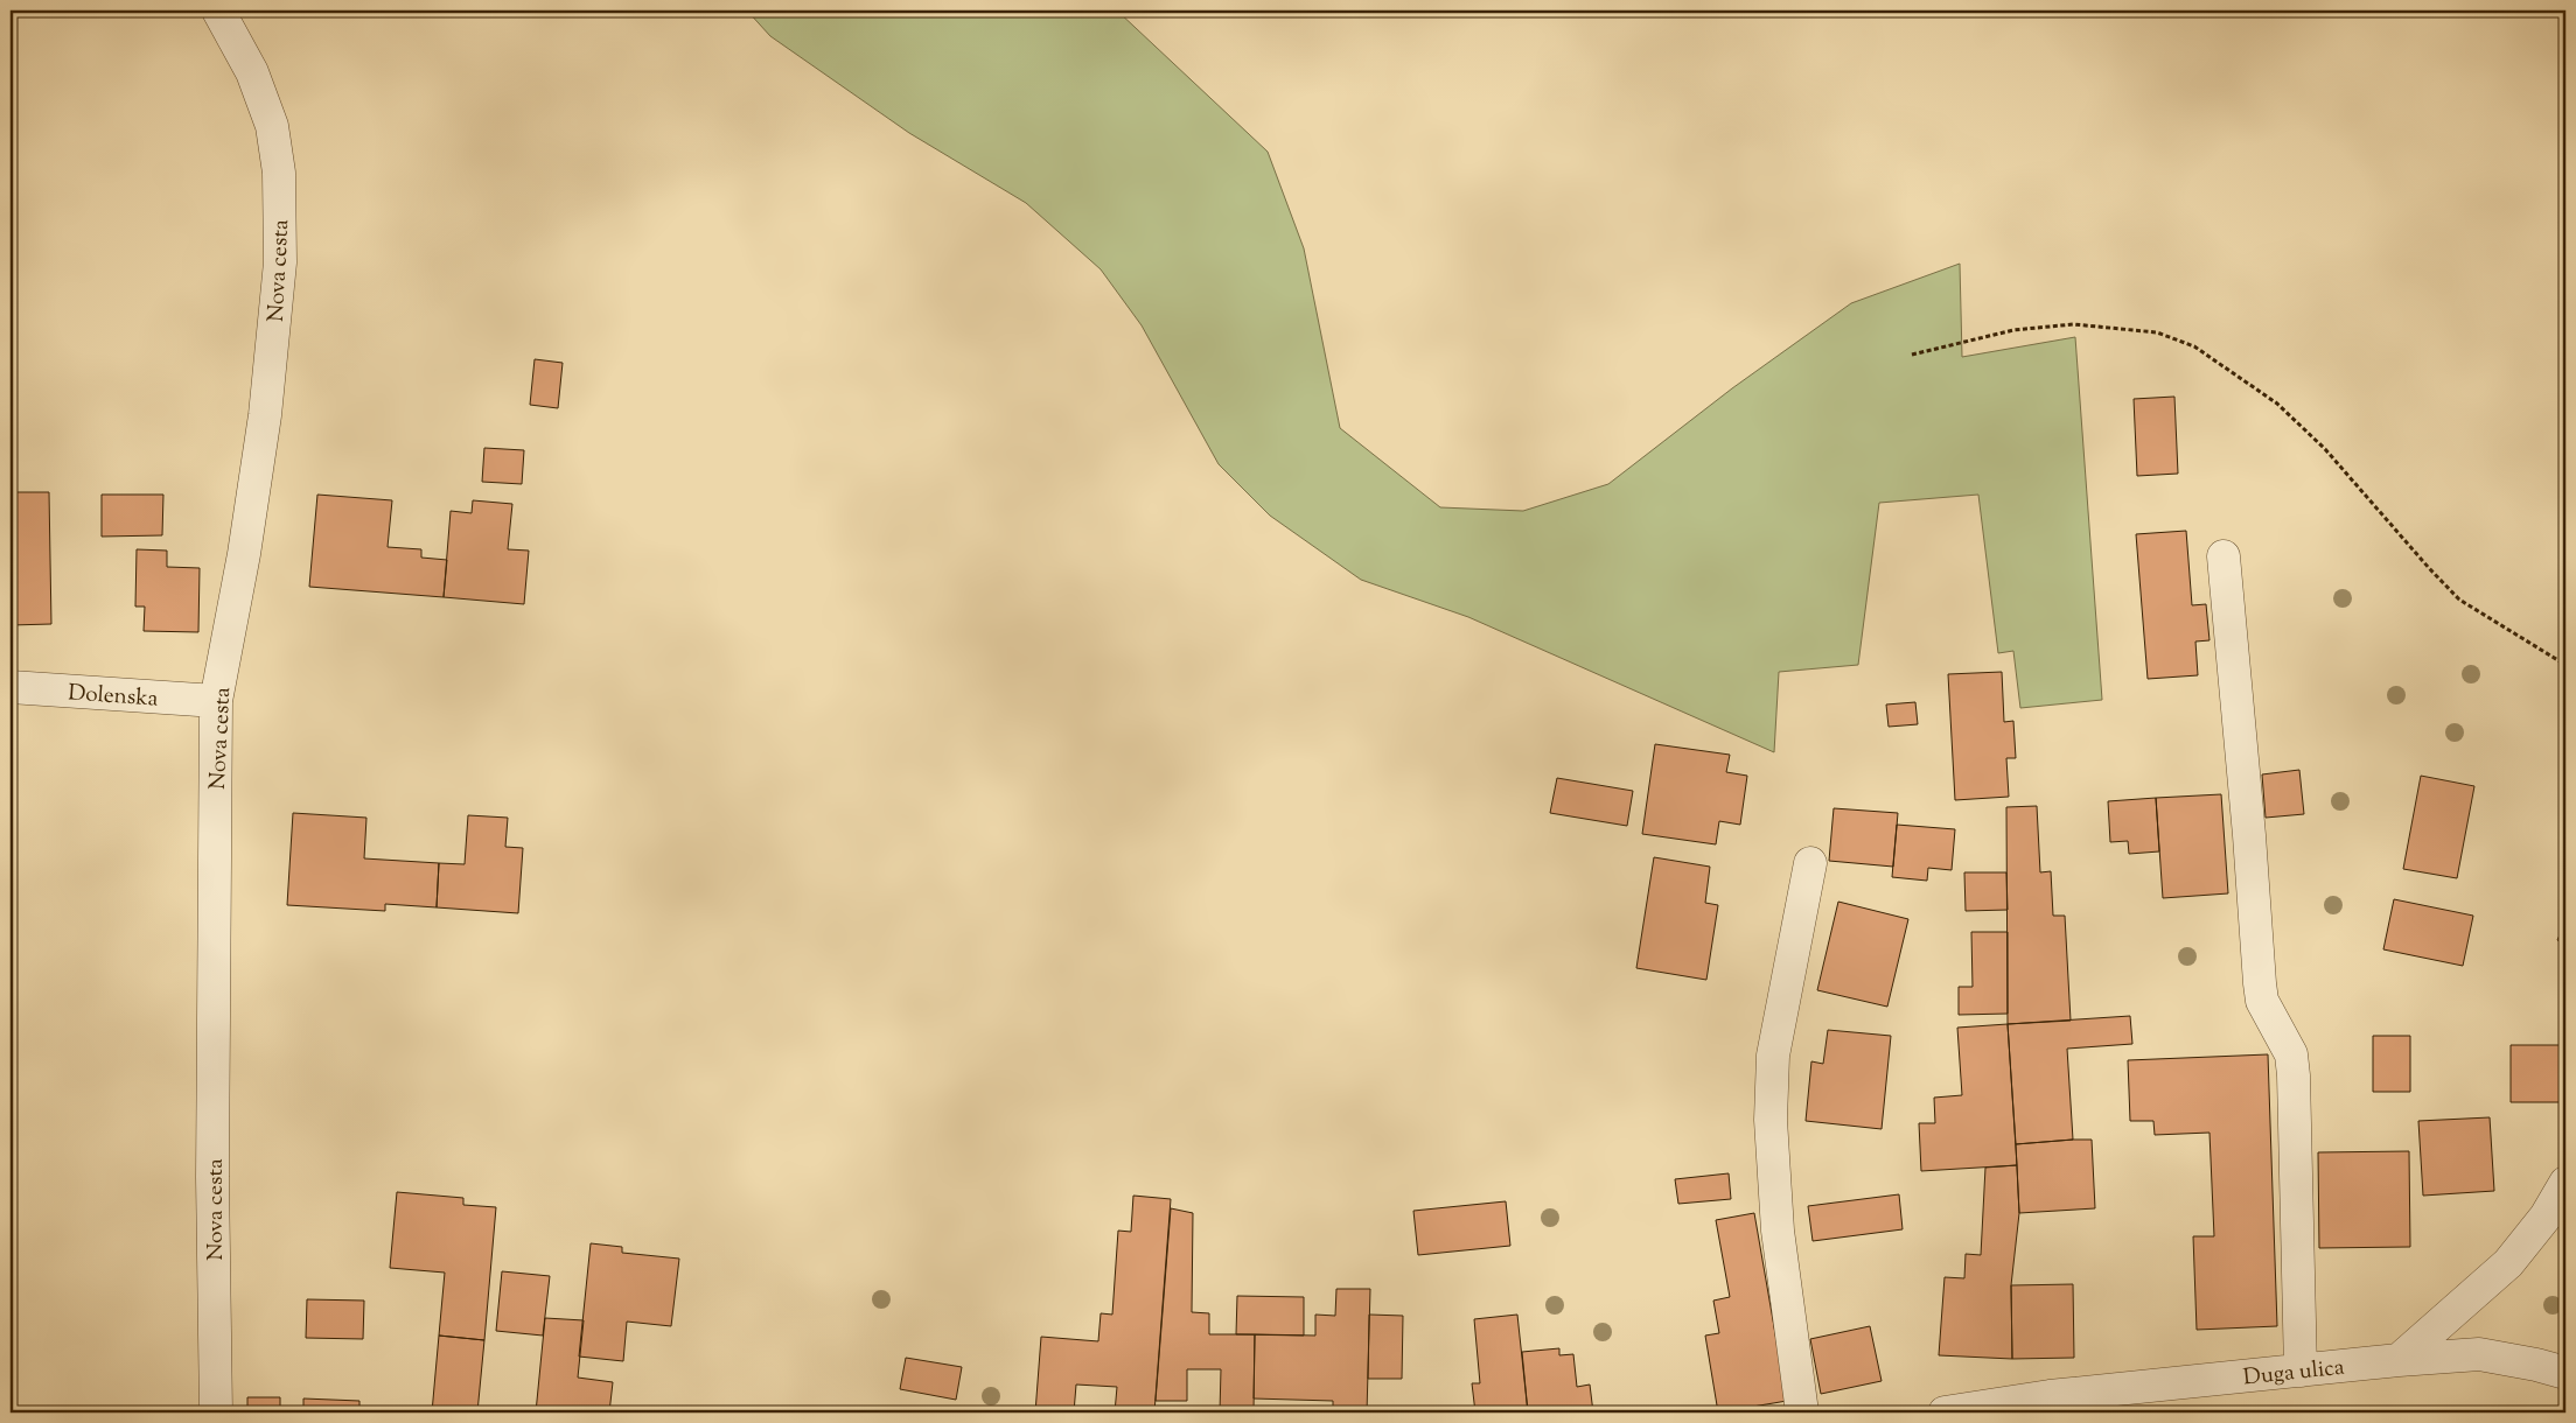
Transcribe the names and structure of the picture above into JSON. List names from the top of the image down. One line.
{"streets":{"street":["Nova cesta","Dolenska","Duga ulica"]},"crossings":[["Nova cesta","Dolenska"]]}
